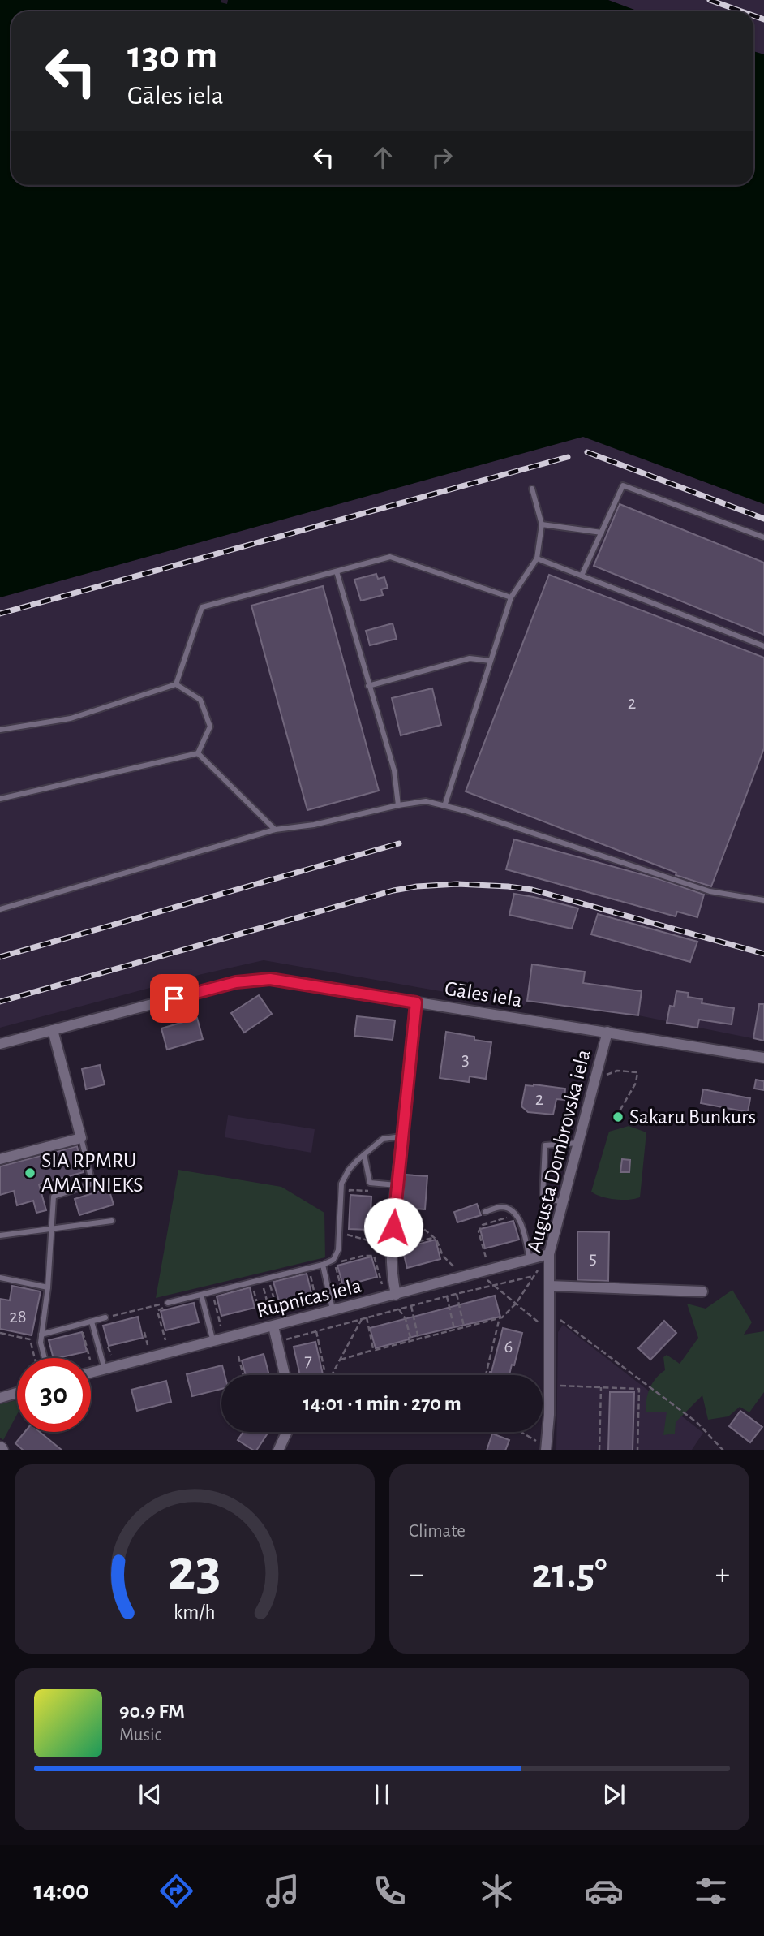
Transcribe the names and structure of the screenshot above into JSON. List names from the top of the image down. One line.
{"streets":{"street":["Gāles iela","Augusta Dombrovska iela","Rūpnīcas iela"]},"crossings":[["Gāles iela","Augusta Dombrovska iela"],["Augusta Dombrovska iela","Rūpnīcas iela"]],"places":["Sakaru Bunkurs","SIA RPMRU AMATNIEKS"],"house_numbers":["2","3","2","5","28","6","7"],"page":{"turn":["130 m","Gāles iela"],"limit":"30","trip":"14:01 · 1 min · 270 m","tile":"Climate","heat":["−","21.5°","+"],"song":["90.9 FM","Music"],"tabs":"14:00","gauge":["23","km/h"]}}
